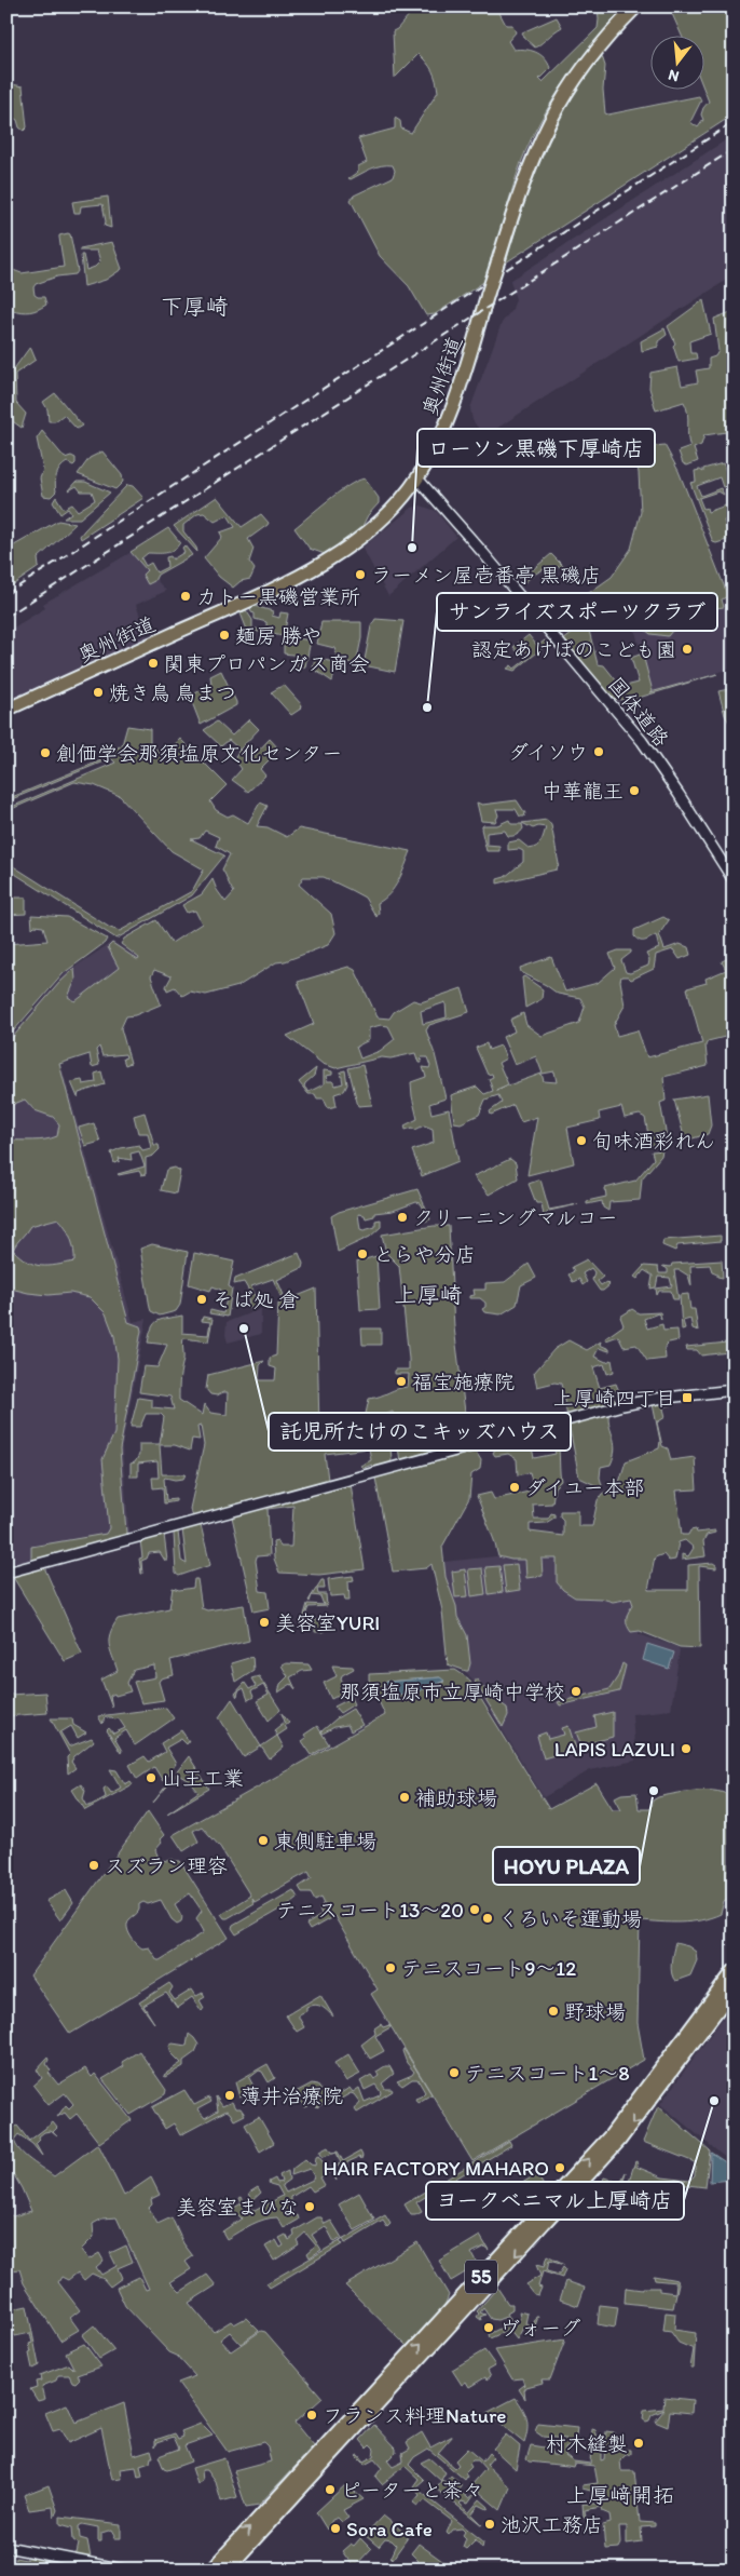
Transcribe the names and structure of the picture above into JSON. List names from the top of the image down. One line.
{"streets":{"main road":["奥州街道","55"],"street":["国体道路"]},"crossings":[["奥州街道","国体道路"]],"districts":["下厚崎","上厚崎","上厚﨑開拓"],"places":{"other":["ローソン黒磯下厚崎店","ラーメン屋壱番亭 黒磯店","カトー黒磯営業所","麺房 勝や","認定あけぼのこども園","関東プロパンガス商会","焼き鳥 鳥まつ","サンライズスポーツクラブ","ダイソウ","創価学会那須塩原文化センター","中華龍王","旬味酒彩れん","クリーニングマルコー","とらや分店","そば処 倉","託児所たけのこキッズハウス","福宝施療院","ダイユー本部","美容室YURI","那須塩原市立厚崎中学校","LAPIS LAZULI","山王工業","HOYU PLAZA","補助球場","東側駐車場","スズラン理容","テニスコート13～20","くろいそ運動場","テニスコート9～12","野球場","テニスコート1～8","薄井治療院","ヨークベニマル上厚崎店","HAIR FACTORY MAHARO","美容室まひな","ヴォーグ","フランス料理Nature","村木縫製","ピーターと茶々","池沢工務店","Sora Cafe"],"transit":["上厚崎四丁目"]},"north":"bottom"}
